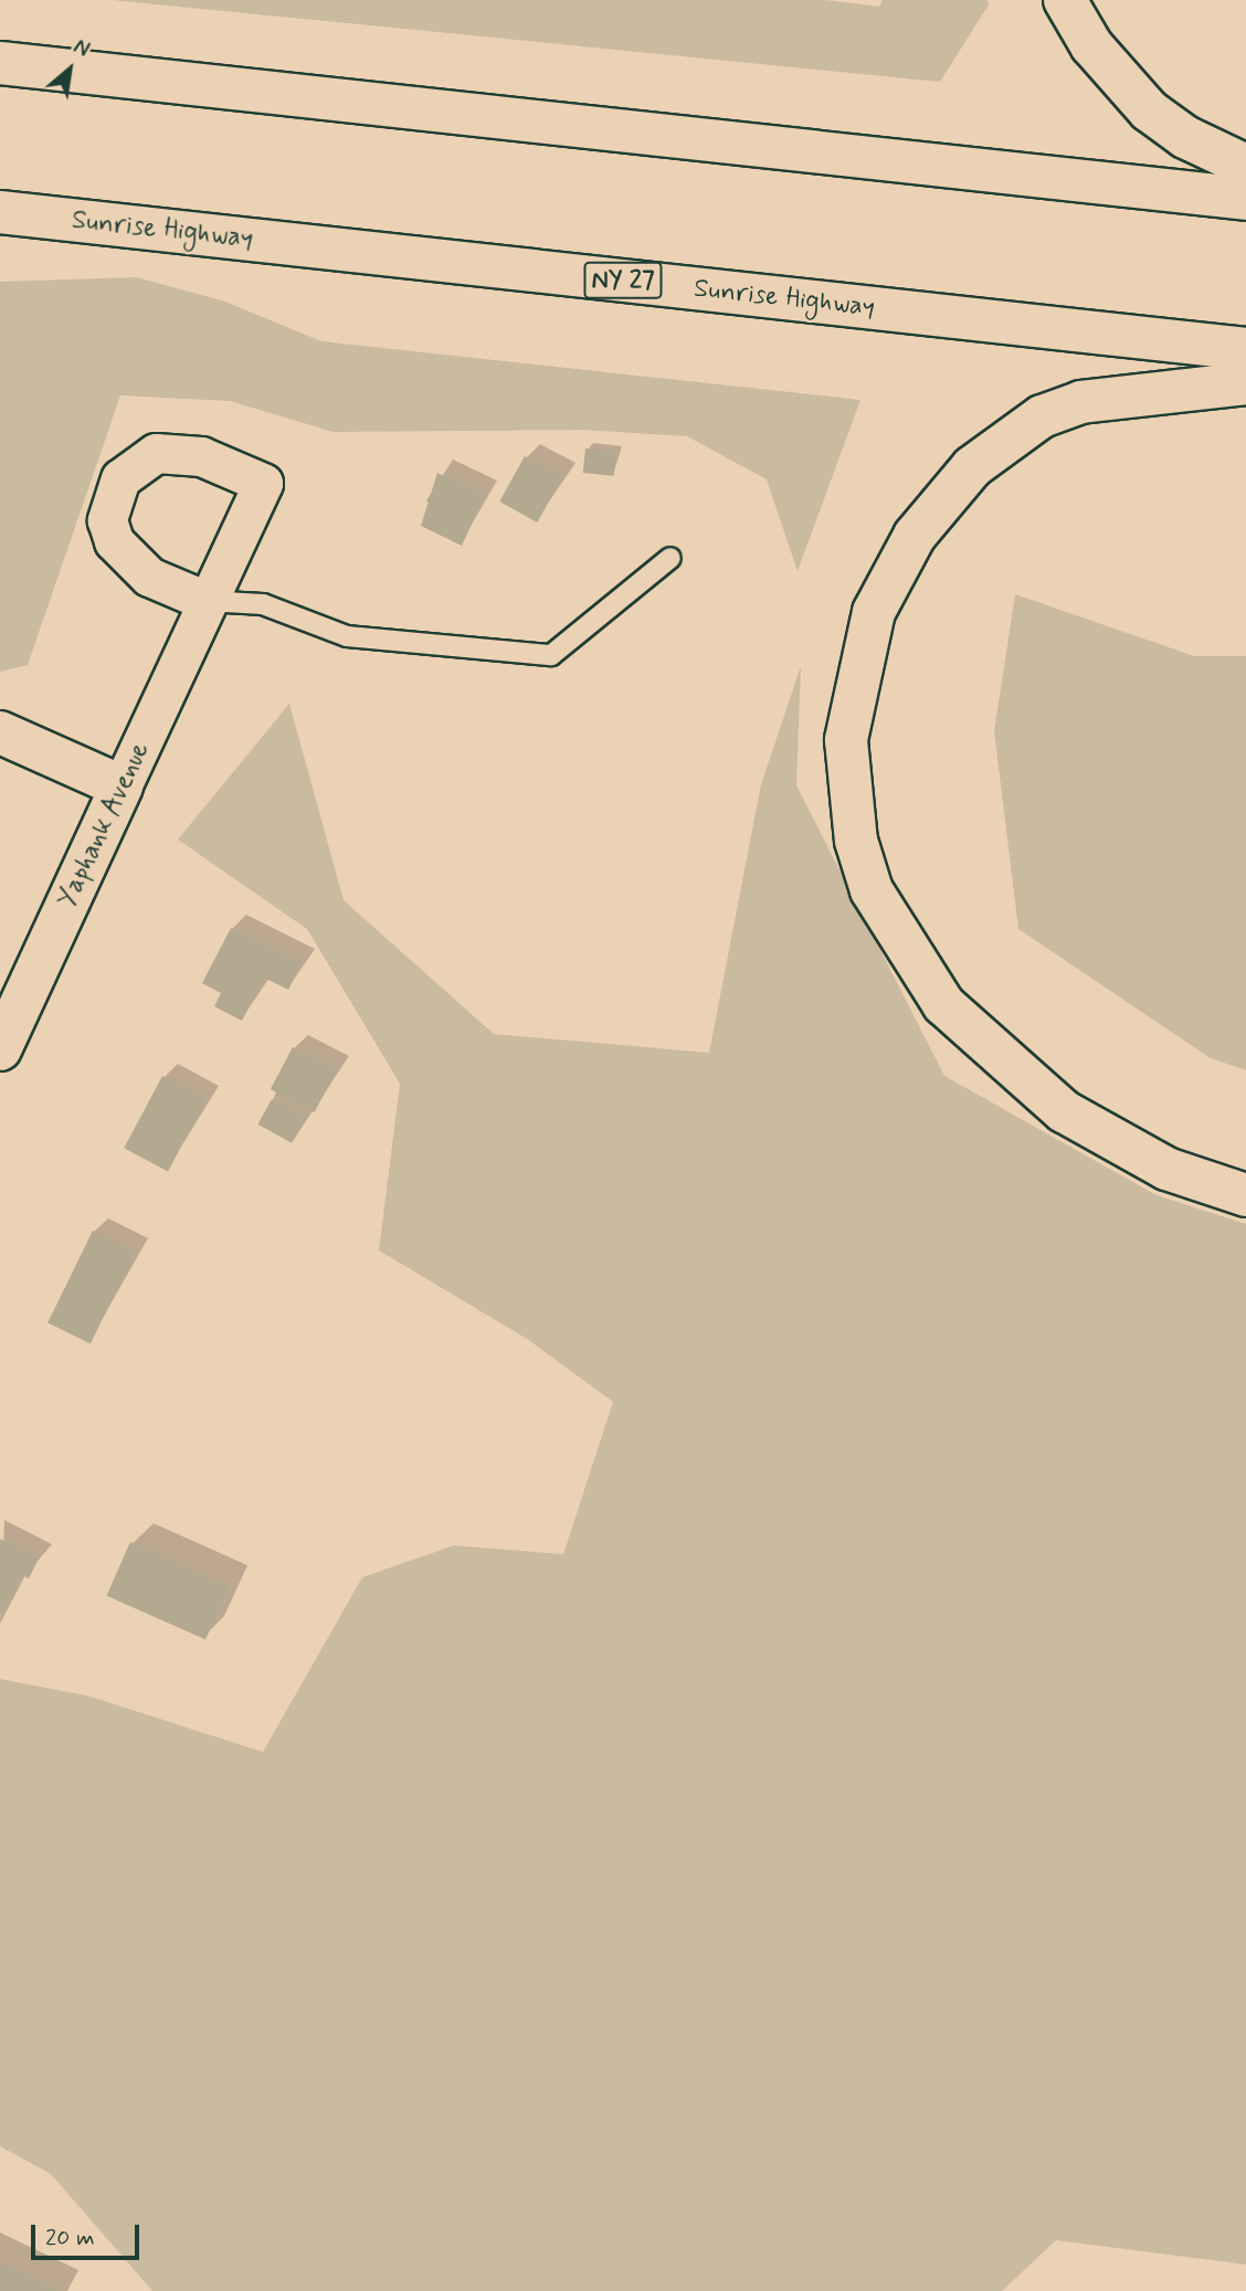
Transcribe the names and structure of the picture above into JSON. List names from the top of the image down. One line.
{"streets":{"main road":["Sunrise Highway","NY 27","Yaphank Avenue"]},"scale_bar":"20 m","north":"top right"}
